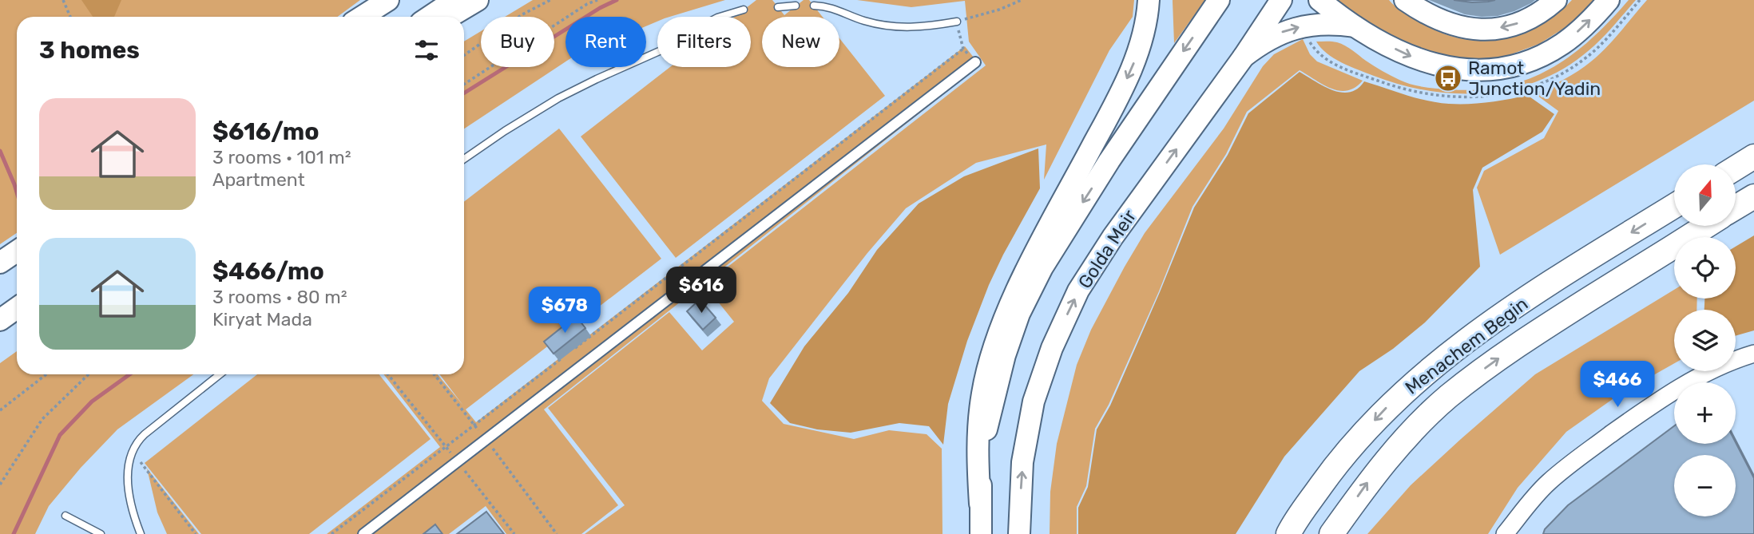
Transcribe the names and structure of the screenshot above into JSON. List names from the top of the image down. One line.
{"streets":{"highway":["Menachem Begin"],"main road":["Golda Meir"]},"places":{"bus stop":["Ramot Junction/Yadin"]},"north":"top","page":{"chip":["Buy","Rent","Filters","New"],"heading":"3 homes","list":[{"name":"$616/mo","note":"3 rooms · 101 m² · Apartment"},{"name":"$466/mo","note":"3 rooms · 80 m² · Kiryat Mada"}],"map_buttons":["+","−"],"price":["$616","$678","$466"]}}
